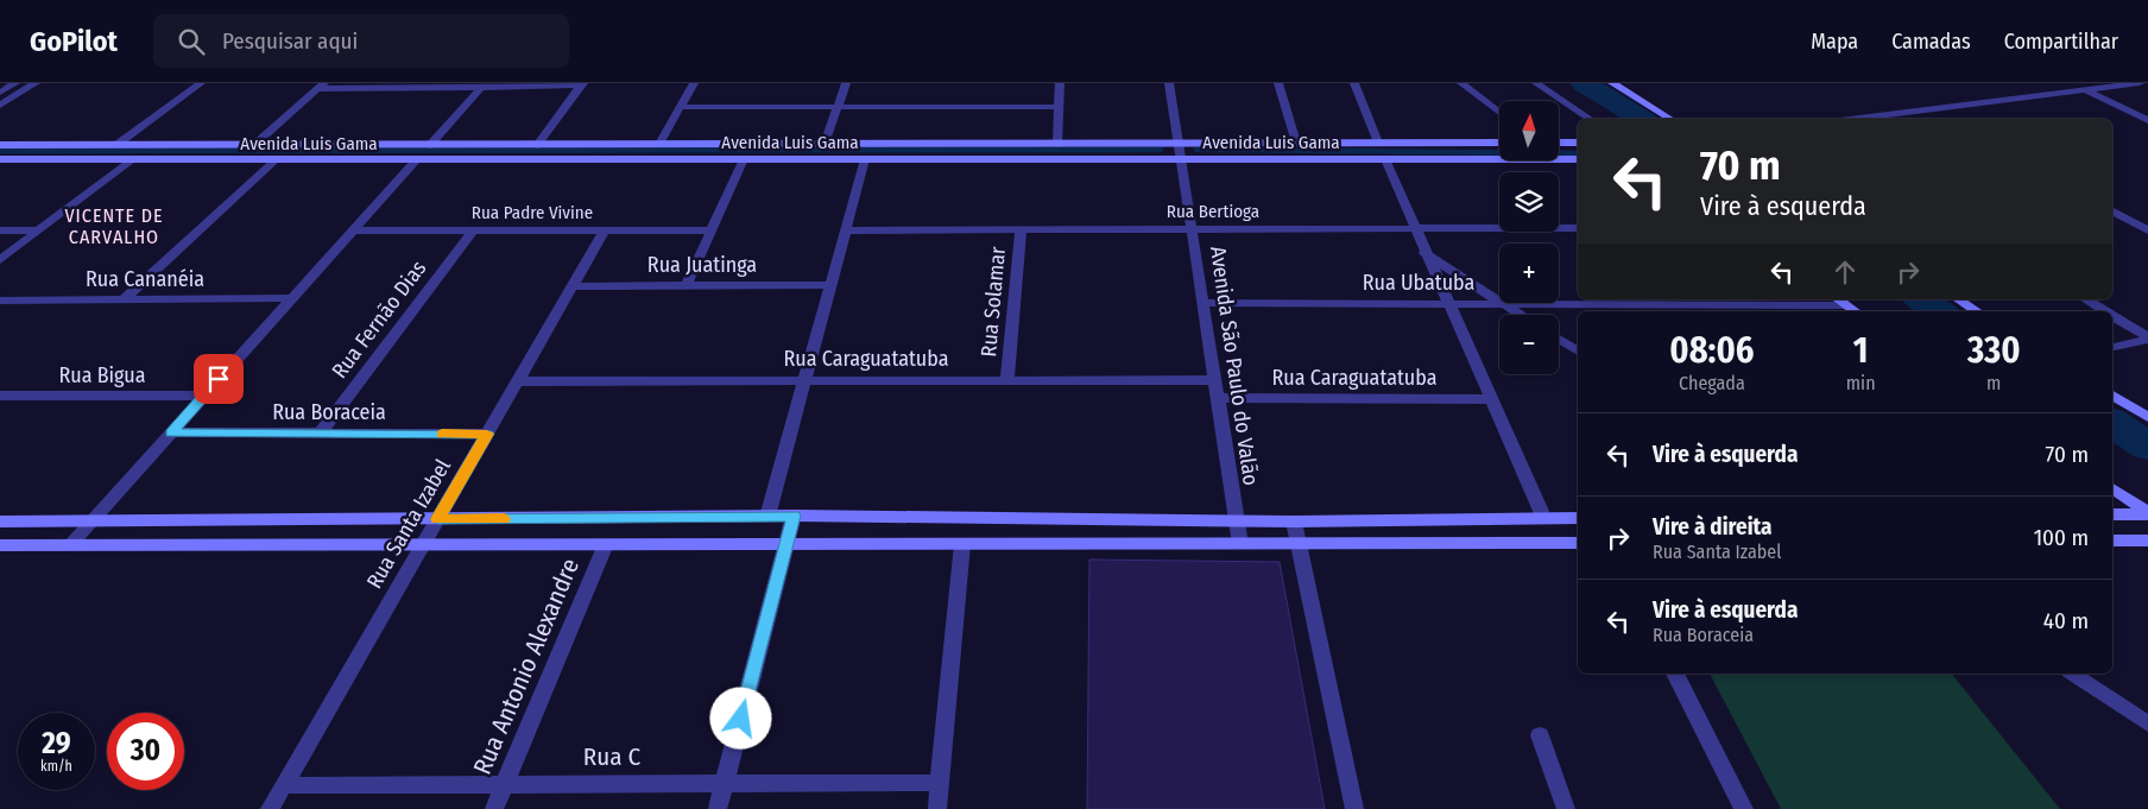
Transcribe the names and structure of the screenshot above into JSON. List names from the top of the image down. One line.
{"streets":{"street":["Avenida Luis Gama","Rua Bertioga","Rua Padre Vivine","Rua Juatinga","Rua Cananéia","Rua Ubatuba","Rua Solamar","Rua Fernão Dias","Rua Caraguatatuba","Avenida São Paulo do Valão","Rua Bigua","Rua Boraceia","Rua Santa Izabel","Rua Antonio Alexandre","Rua C"]},"crossings":[["Avenida Luis Gama","Avenida São Paulo do Valão"],["Rua Bertioga","Rua Solamar"],["Rua Bertioga","Avenida São Paulo do Valão"],["Rua Padre Vivine","Rua Fernão Dias"],["Rua Padre Vivine","Rua Santa Izabel"],["Rua Juatinga","Rua Santa Izabel"],["Rua Ubatuba","Avenida São Paulo do Valão"],["Rua Solamar","Rua Caraguatatuba"],["Rua Fernão Dias","Rua Boraceia"],["Rua Caraguatatuba","Avenida São Paulo do Valão"],["Rua Caraguatatuba","Rua Santa Izabel"],["Rua Boraceia","Rua Santa Izabel"],["Rua Santa Izabel","Rua C"],["Rua Antonio Alexandre","Rua C"]],"districts":["VICENTE DE CARVALHO"],"north":"top","page":{"header":"GoPilot","search":"Pesquisar aqui","nav":["Mapa","Camadas","Compartilhar"],"map_buttons":["+","−"],"turn":["70 m","Vire à esquerda"],"eta":["08:06","Chegada","1","min","330","m"],"list":[{"name":"Vire à esquerda","value":"70 m"},{"name":"Vire à direita","note":"Rua Santa Izabel","value":"100 m"},{"name":"Vire à esquerda","note":"Rua Boraceia","value":"40 m"}],"speed":"29 km/h","limit":"30"}}
